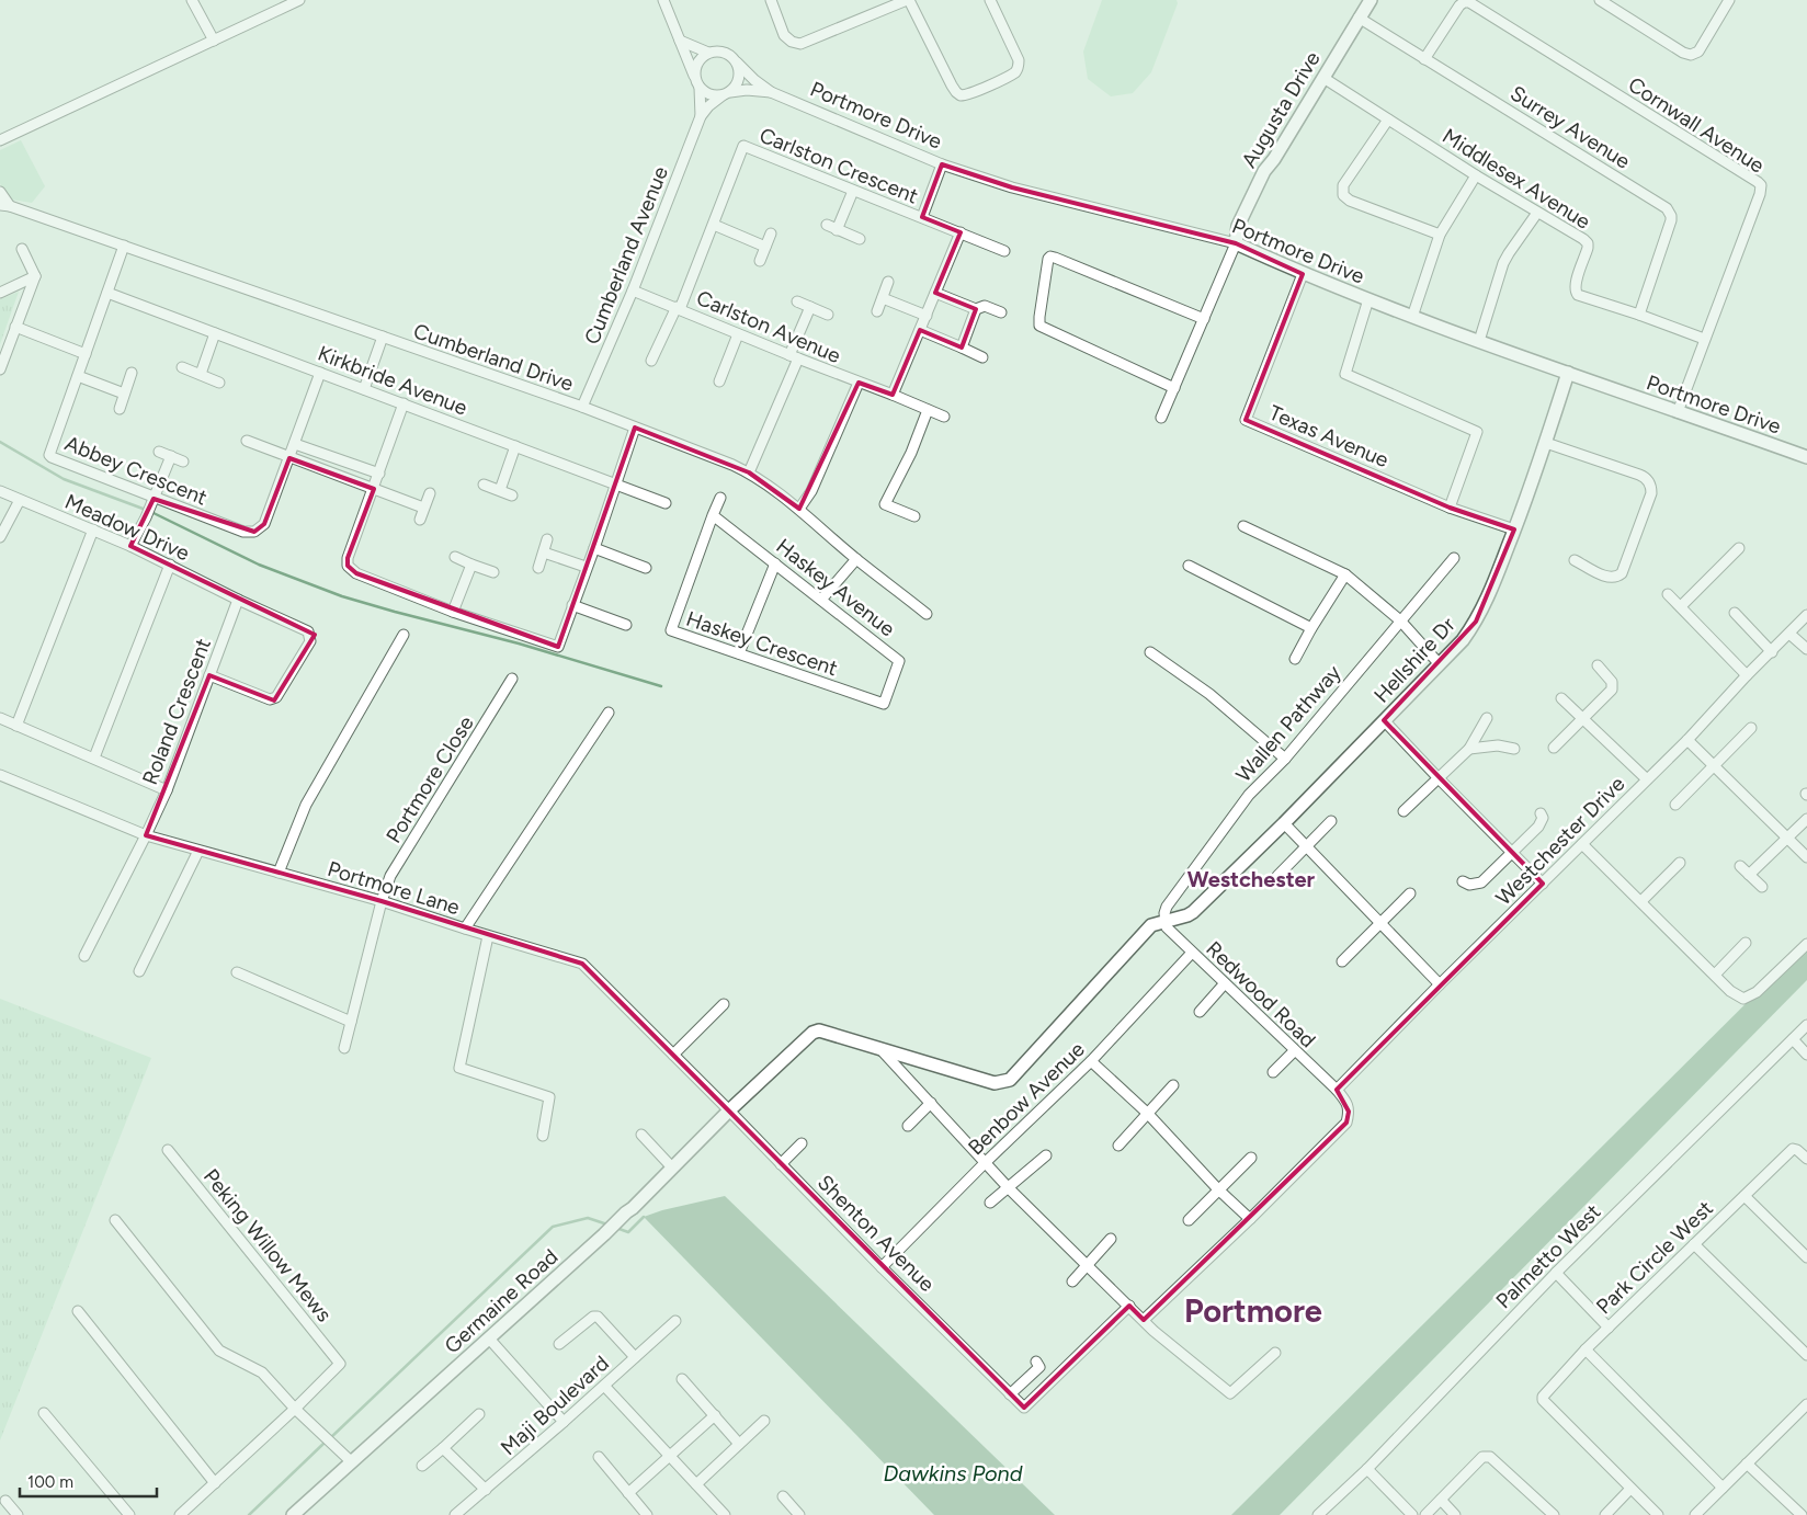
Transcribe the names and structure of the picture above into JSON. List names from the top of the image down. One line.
{"streets":{"street":["Augusta Drive","Portmore Drive","Cornwall Avenue","Surrey Avenue","Carlston Crescent","Middlesex Avenue","Cumberland Avenue","Carlston Avenue","Cumberland Drive","Kirkbride Avenue","Texas Avenue","Abbey Crescent","Meadow Drive","Haskey Avenue","Haskey Crescent","Hellshire Dr","Roland Crescent","Wallen Pathway","Portmore Close","Westchester Drive","Portmore Lane","Redwood Road","Benbow Avenue","Shenton Avenue","Peking Willow Mews","Palmetto West","Park Circle West","Germaine Road","Maji Boulevard"]},"crossings":[["Augusta Drive","Portmore Drive"],["Augusta Drive","Surrey Avenue"],["Augusta Drive","Middlesex Avenue"],["Portmore Drive","Cornwall Avenue"],["Portmore Drive","Cumberland Avenue"],["Portmore Drive","Texas Avenue"],["Portmore Drive","Hellshire Dr"],["Cornwall Avenue","Surrey Avenue"],["Cornwall Avenue","Middlesex Avenue"],["Surrey Avenue","Middlesex Avenue"],["Carlston Crescent","Carlston Avenue"],["Cumberland Avenue","Carlston Avenue"],["Cumberland Avenue","Cumberland Drive"],["Cumberland Drive","Abbey Crescent"],["Kirkbride Avenue","Abbey Crescent"],["Texas Avenue","Hellshire Dr"],["Meadow Drive","Roland Crescent"],["Haskey Avenue","Haskey Crescent"],["Hellshire Dr","Wallen Pathway"],["Hellshire Dr","Redwood Road"],["Roland Crescent","Portmore Lane"],["Wallen Pathway","Redwood Road"],["Portmore Close","Portmore Lane"],["Westchester Drive","Redwood Road"],["Portmore Lane","Shenton Avenue"],["Portmore Lane","Germaine Road"],["Redwood Road","Benbow Avenue"],["Benbow Avenue","Shenton Avenue"],["Shenton Avenue","Germaine Road"]],"districts":["Westchester","Portmore"],"water":["Dawkins Pond"],"scale_bar":"100 m"}
